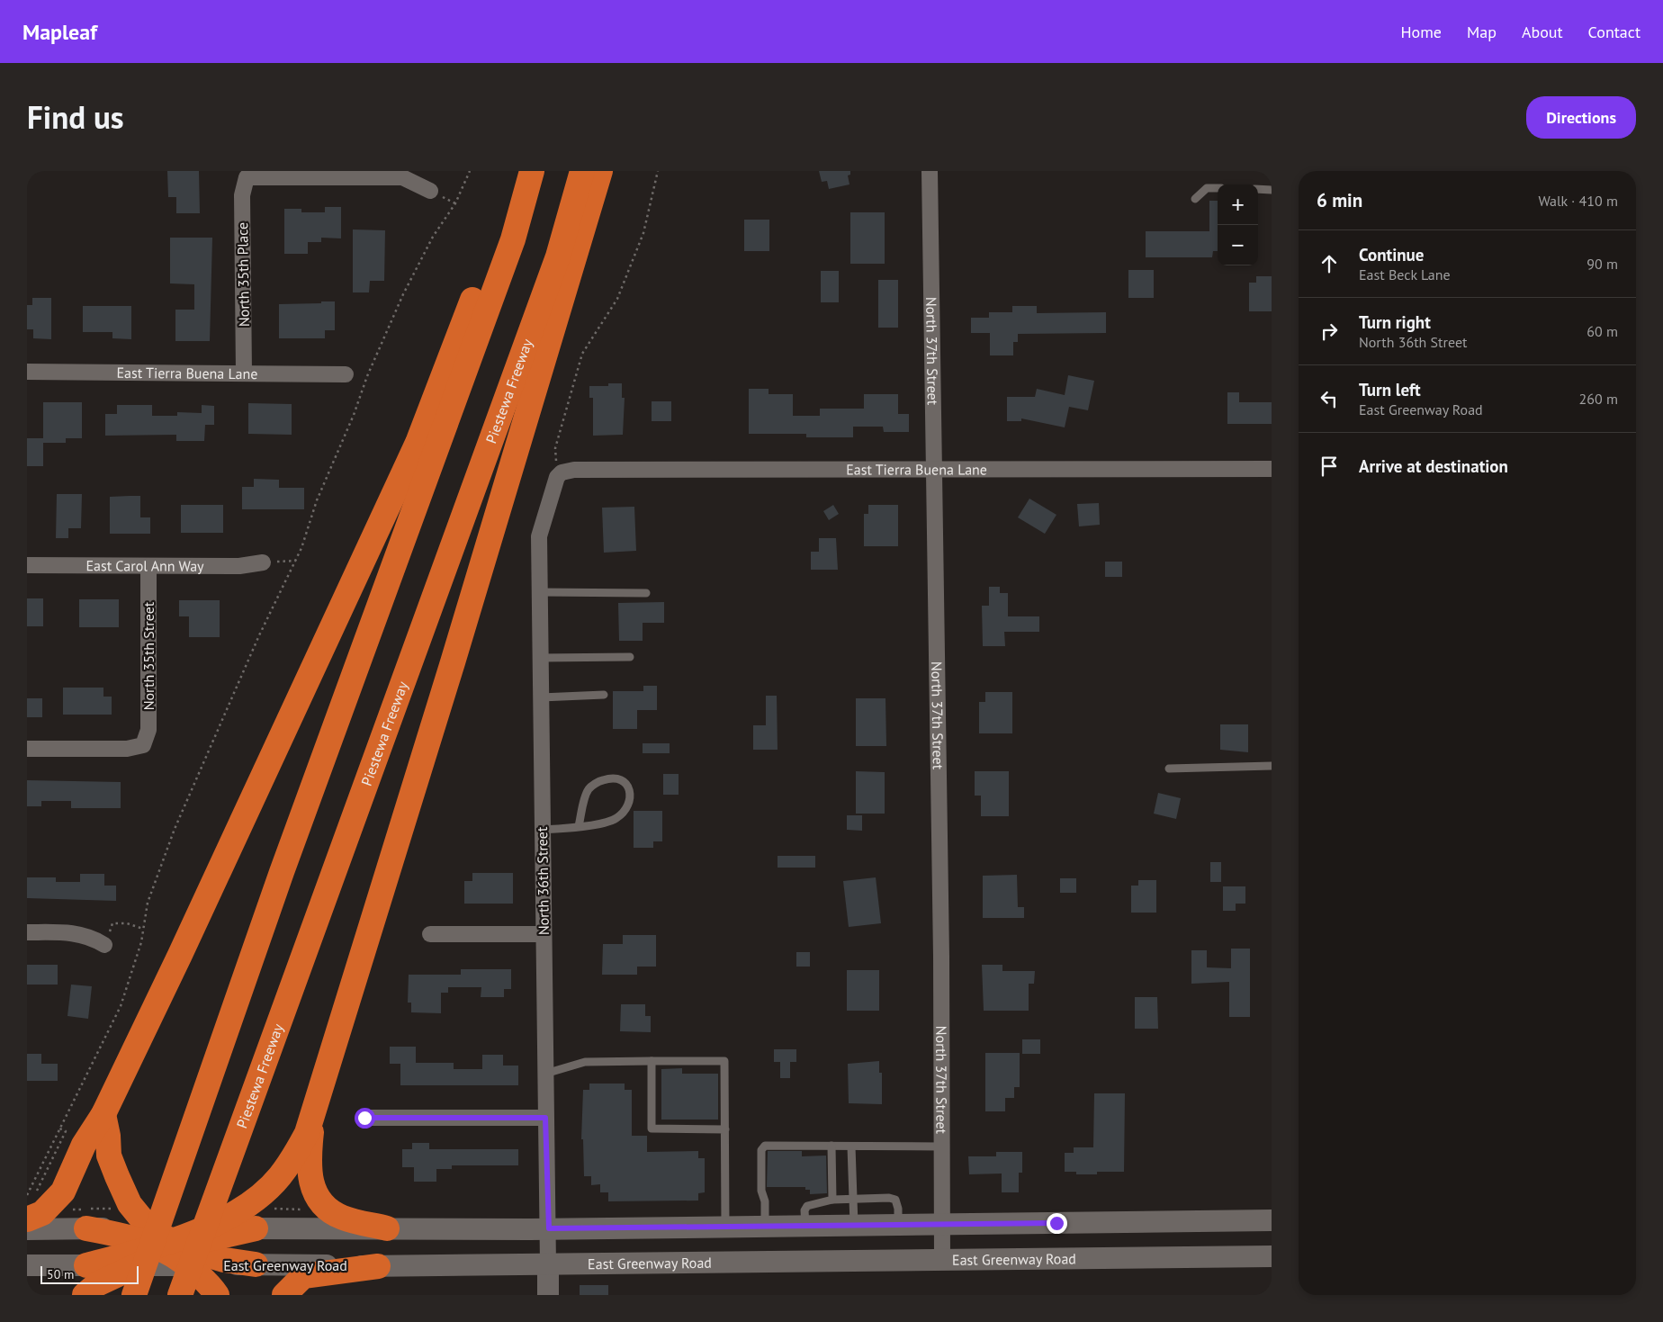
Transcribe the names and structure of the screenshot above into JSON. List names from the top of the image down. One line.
{"streets":{"highway":["Piestewa Freeway"],"main road":["North 36th Street","East Greenway Road"],"street":["North 35th Place","North 37th Street","East Tierra Buena Lane","East Carol Ann Way","North 35th Street"]},"crossings":[["North 35th Place","East Tierra Buena Lane"],["North 37th Street","East Tierra Buena Lane"],["North 37th Street","East Greenway Road"],["East Tierra Buena Lane","North 36th Street"],["East Carol Ann Way","North 35th Street"],["North 36th Street","East Greenway Road"]],"scale_bar":"50 m","page":{"header":"Mapleaf","nav":["Home","Map","About","Contact"],"title":"Find us","buttons":"Directions","heading":["6 min","Walk · 410 m"],"map_buttons":["+","−"],"list":[["Continue","East Beck Lane","90 m"],["Turn right","North 36th Street","60 m"],["Turn left","East Greenway Road","260 m"],"Arrive at destination"],"scale":"50 m"}}
